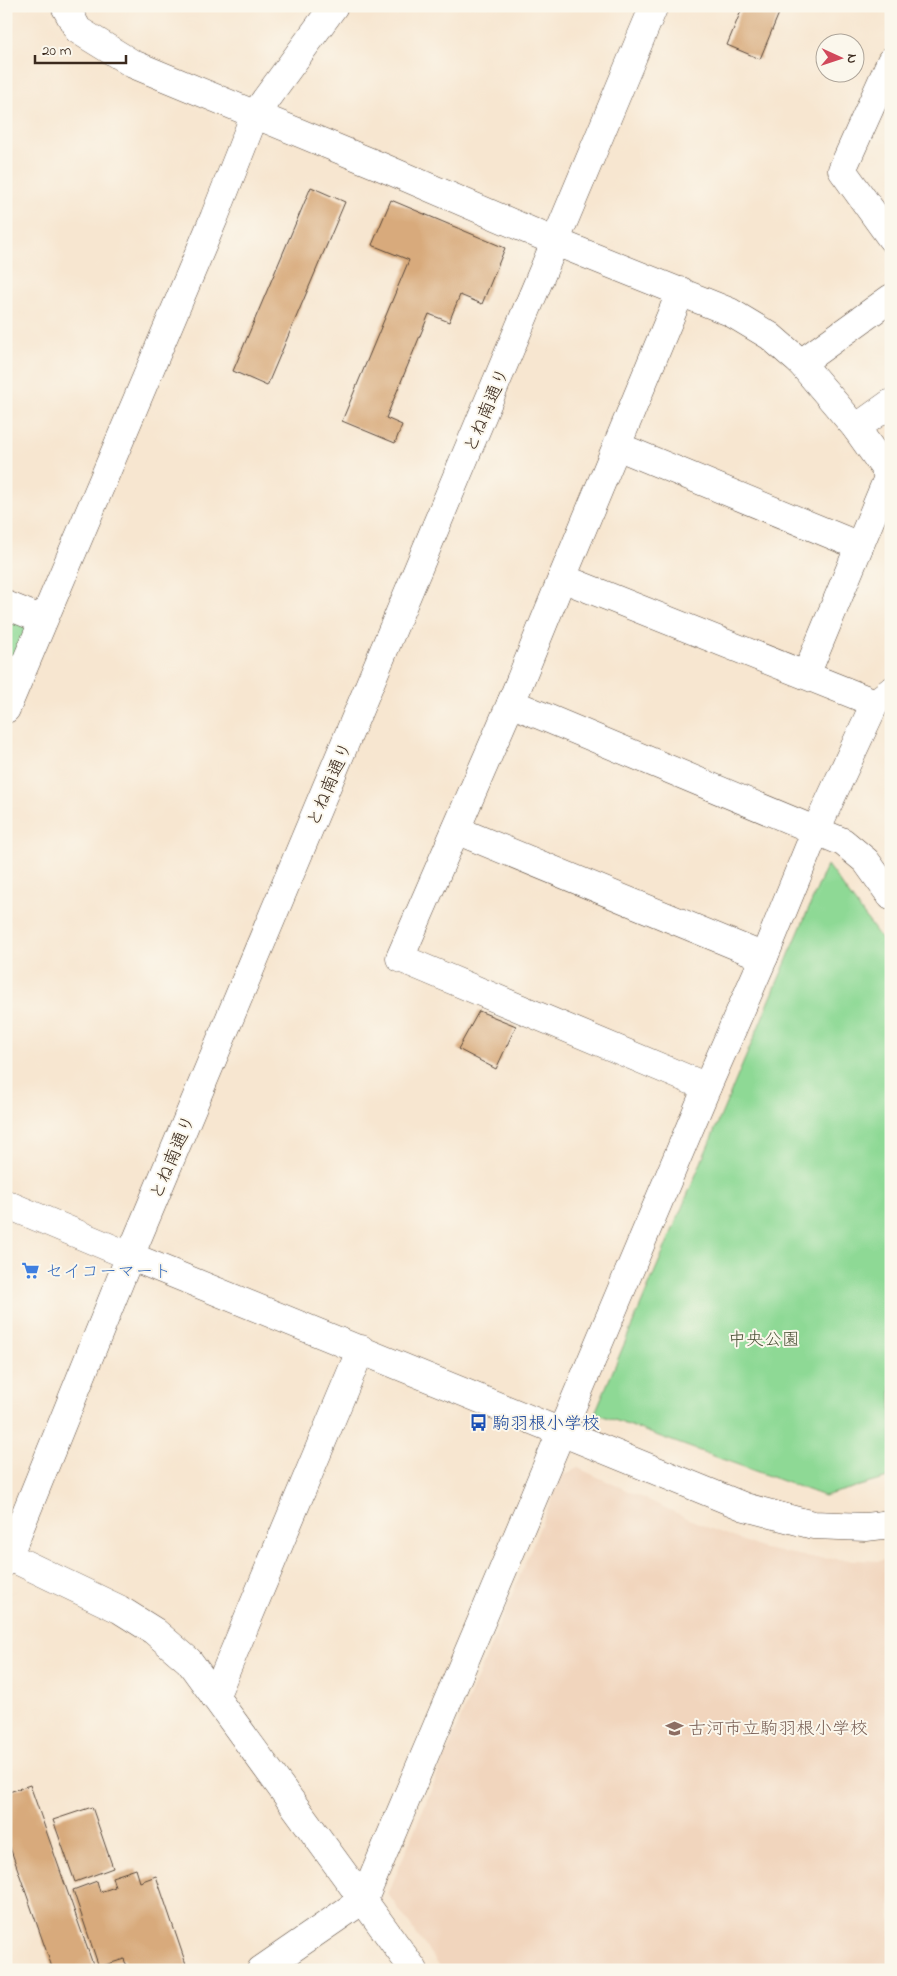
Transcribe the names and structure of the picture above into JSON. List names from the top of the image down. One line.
{"streets":{"street":["とね南通り"]},"parks":["中央公園"],"places":{"supermarket":["セイコーマート"],"bus stop":["駒羽根小学校"],"school or university":["古河市立駒羽根小学校"]},"scale_bar":"20 m","north":"right"}
